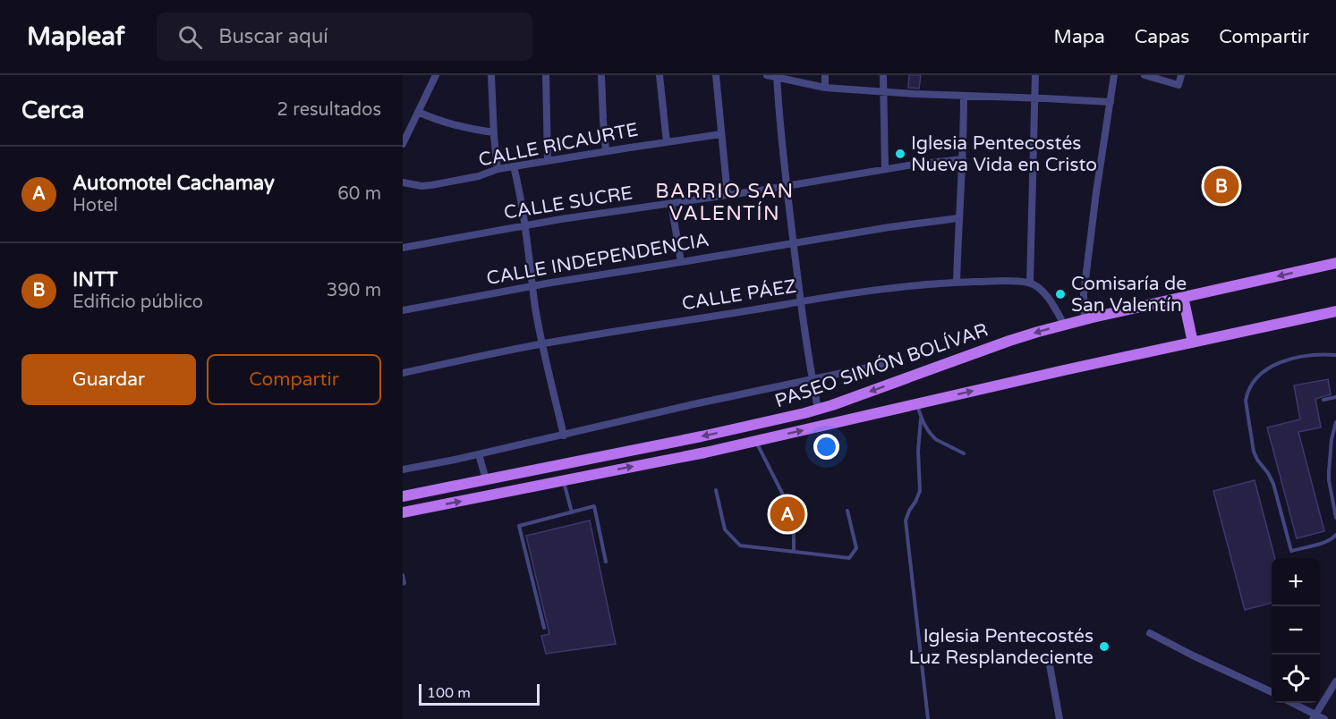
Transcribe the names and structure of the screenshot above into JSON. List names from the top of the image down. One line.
{"streets":{"main road":["PASEO SIMÓN BOLÍVAR"],"street":["CALLE RICAURTE","CALLE SUCRE","CALLE INDEPENDENCIA","CALLE PÁEZ"]},"districts":["BARRIO SAN VALENTÍN"],"places":["Iglesia Pentecostés Nueva Vida en Cristo","Comisaría de San Valentín","Iglesia Pentecostés Luz Resplandeciente"],"scale_bar":"100 m","page":{"header":"Mapleaf","search":"Buscar aquí","nav":["Mapa","Capas","Compartir"],"heading":["Cerca","2 resultados"],"list":[{"mark":"A","name":"Automotel Cachamay","note":"Hotel","value":"60 m"},{"mark":"B","name":"INTT","note":"Edificio público","value":"390 m"}],"pins":["B","A"],"buttons":["Guardar","Compartir"],"map_buttons":["+","−"],"scale":"100 m"}}
